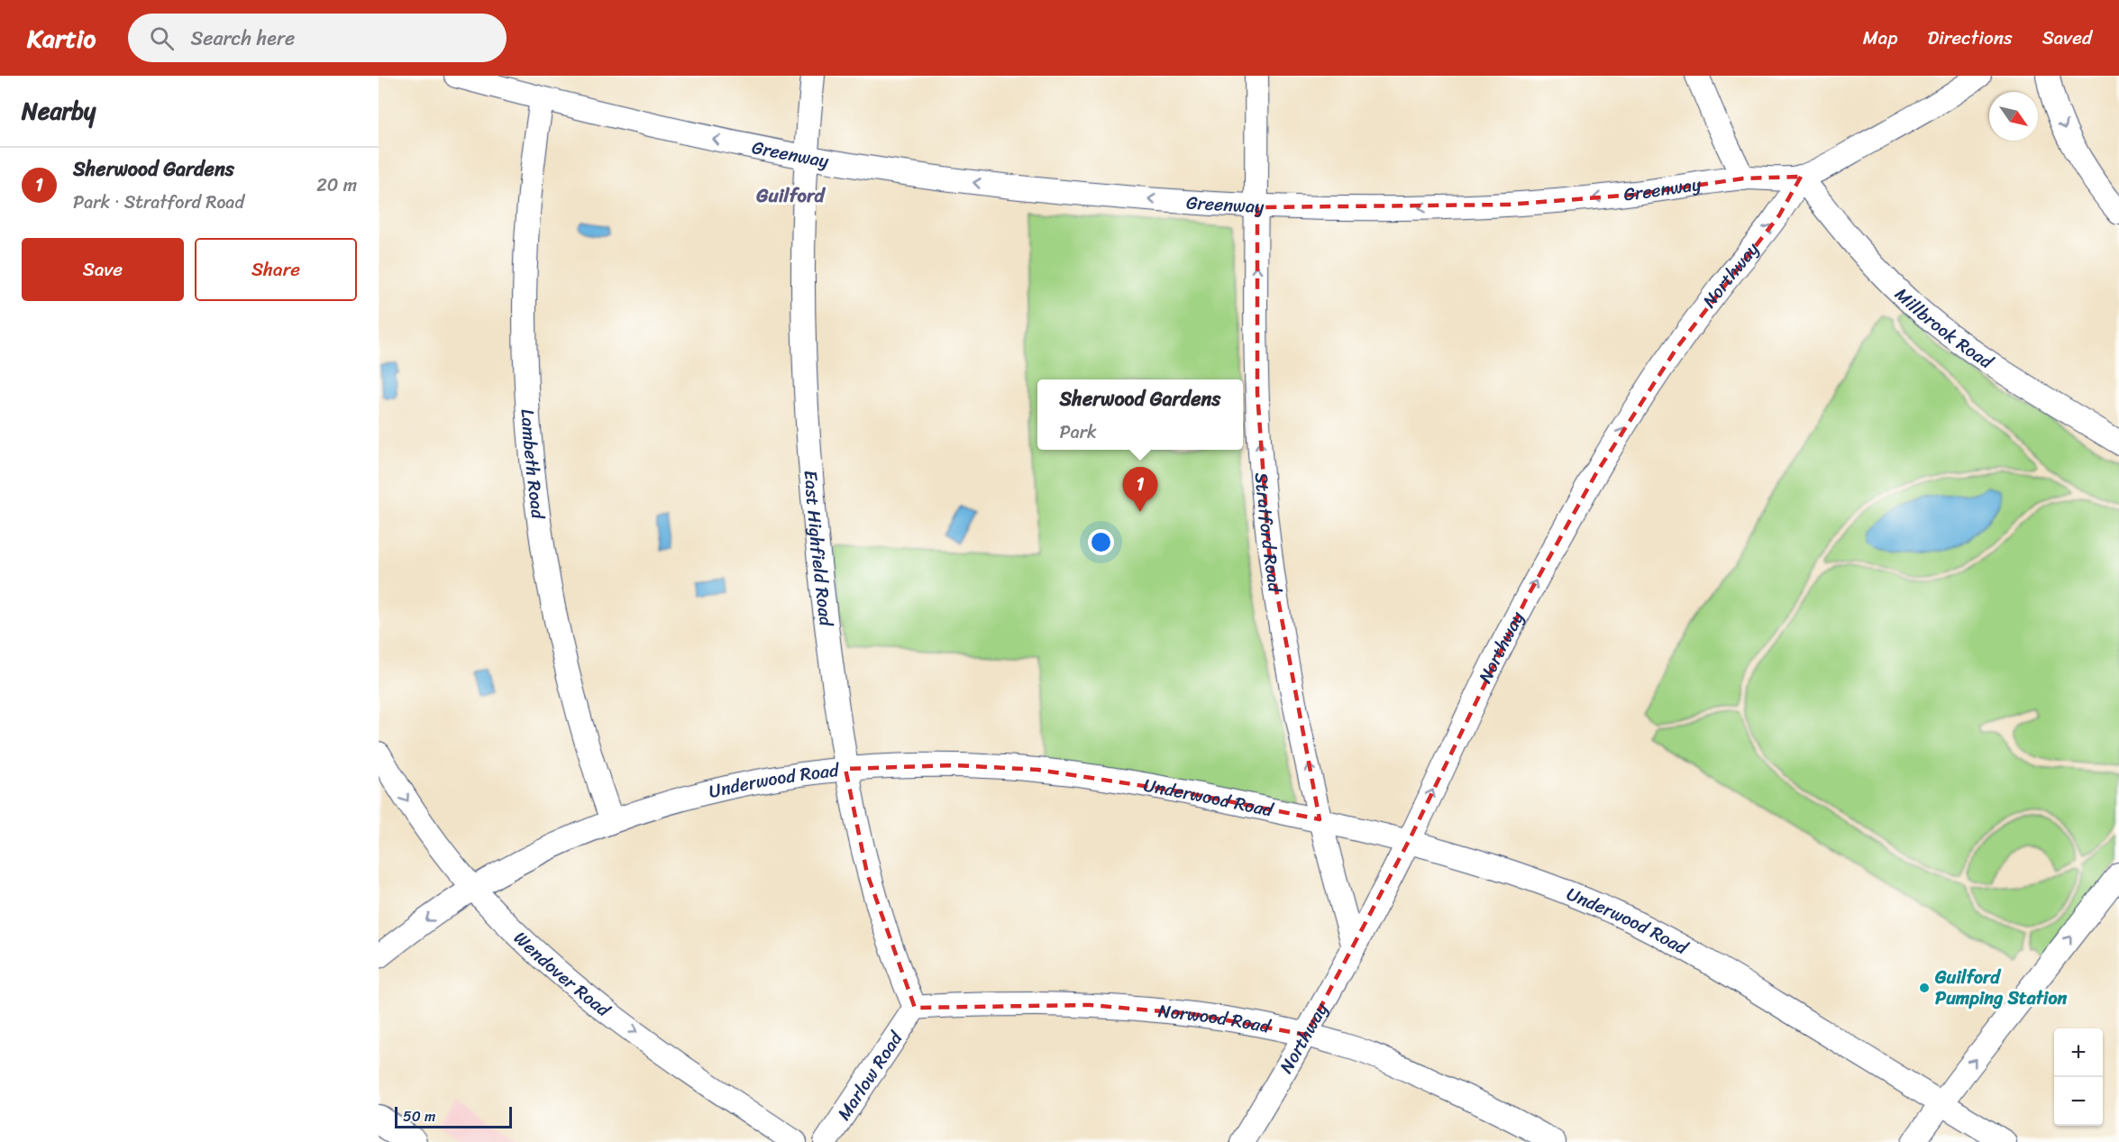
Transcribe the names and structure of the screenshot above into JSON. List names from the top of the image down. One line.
{"streets":{"street":["Greenway","Northway","Millbrook Road","Lambeth Road","Stratford Road","East Highfield Road","Underwood Road","Wendover Road","Norwood Road","Marlow Road"]},"crossings":[["Greenway","Northway"],["Greenway","Millbrook Road"],["Greenway","Lambeth Road"],["Greenway","Stratford Road"],["Greenway","East Highfield Road"],["Northway","Millbrook Road"],["Northway","Stratford Road"],["Northway","Underwood Road"],["Northway","Norwood Road"],["Lambeth Road","Underwood Road"],["Stratford Road","Underwood Road"],["East Highfield Road","Underwood Road"],["East Highfield Road","Norwood Road"],["East Highfield Road","Marlow Road"],["Underwood Road","Wendover Road"],["Norwood Road","Marlow Road"]],"one_way":["Greenway","Northway","Stratford Road","Wendover Road"],"districts":["Guilford"],"places":["Guilford Pumping Station"],"scale_bar":"50 m","north":"bottom right","page":{"header":"Kartio","search":"Search here","nav":["Map","Directions","Saved"],"heading":"Nearby","list":[{"mark":"1","name":"Sherwood Gardens","note":"Park · Stratford Road","value":"20 m"}],"buttons":["Save","Share"],"popup":["Sherwood Gardens","Park"],"pins":"1","map_buttons":["+","−"],"scale":"50 m"}}
